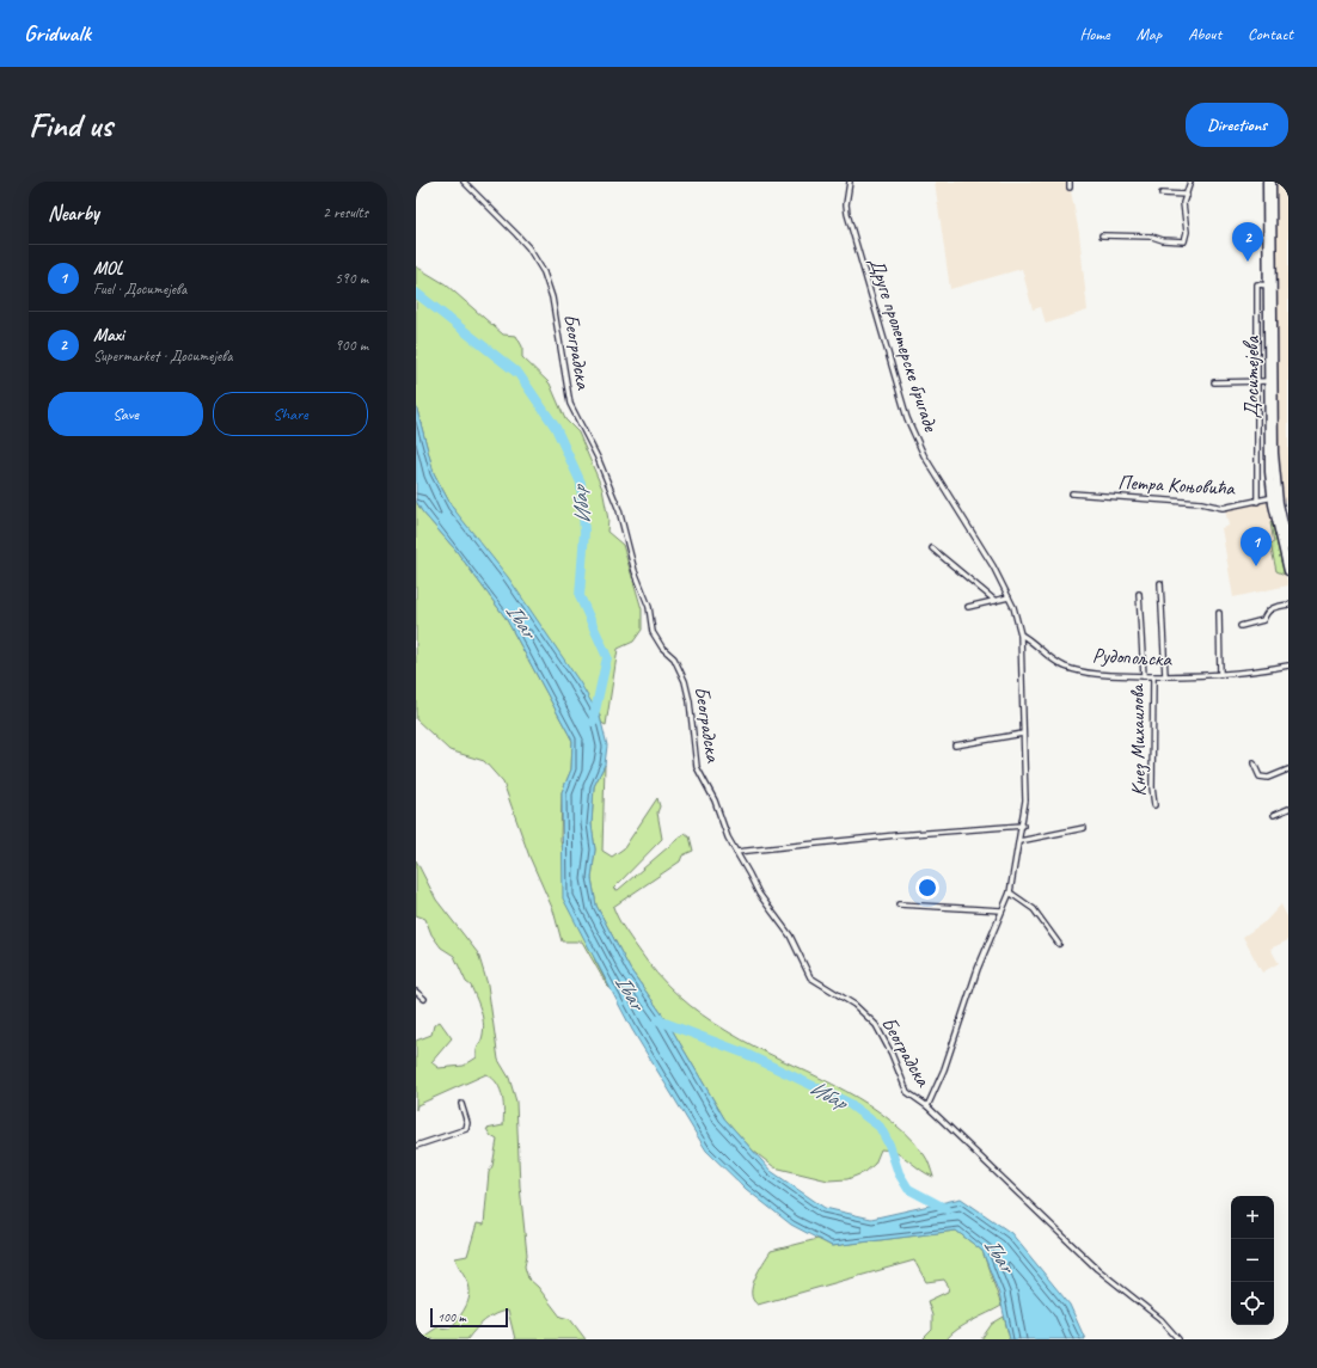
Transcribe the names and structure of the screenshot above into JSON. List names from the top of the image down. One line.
{"streets":{"main road":["Доситејева"],"street":["Друге пролетерске бригаде","Београдска","Петра Коњовића","Рудопољска","Кнез Михаилова"]},"crossings":[["Друге пролетерске бригаде","Рудопољска"],["Доситејева","Петра Коњовића"],["Рудопољска","Кнез Михаилова"]],"water":["Ибар","Ibar"],"scale_bar":"100 m","page":{"header":"Gridwalk","nav":["Home","Map","About","Contact"],"buttons":["Directions",["Save","Share"]],"title":"Find us","heading":["Nearby","2 results"],"pins":["2","1"],"list":[{"mark":"1","name":"MOL","note":"Fuel · Доситејева","value":"590 m"},{"mark":"2","name":"Maxi","note":"Supermarket · Доситејева","value":"900 m"}],"map_buttons":["+","−"],"scale":"100 m"}}
